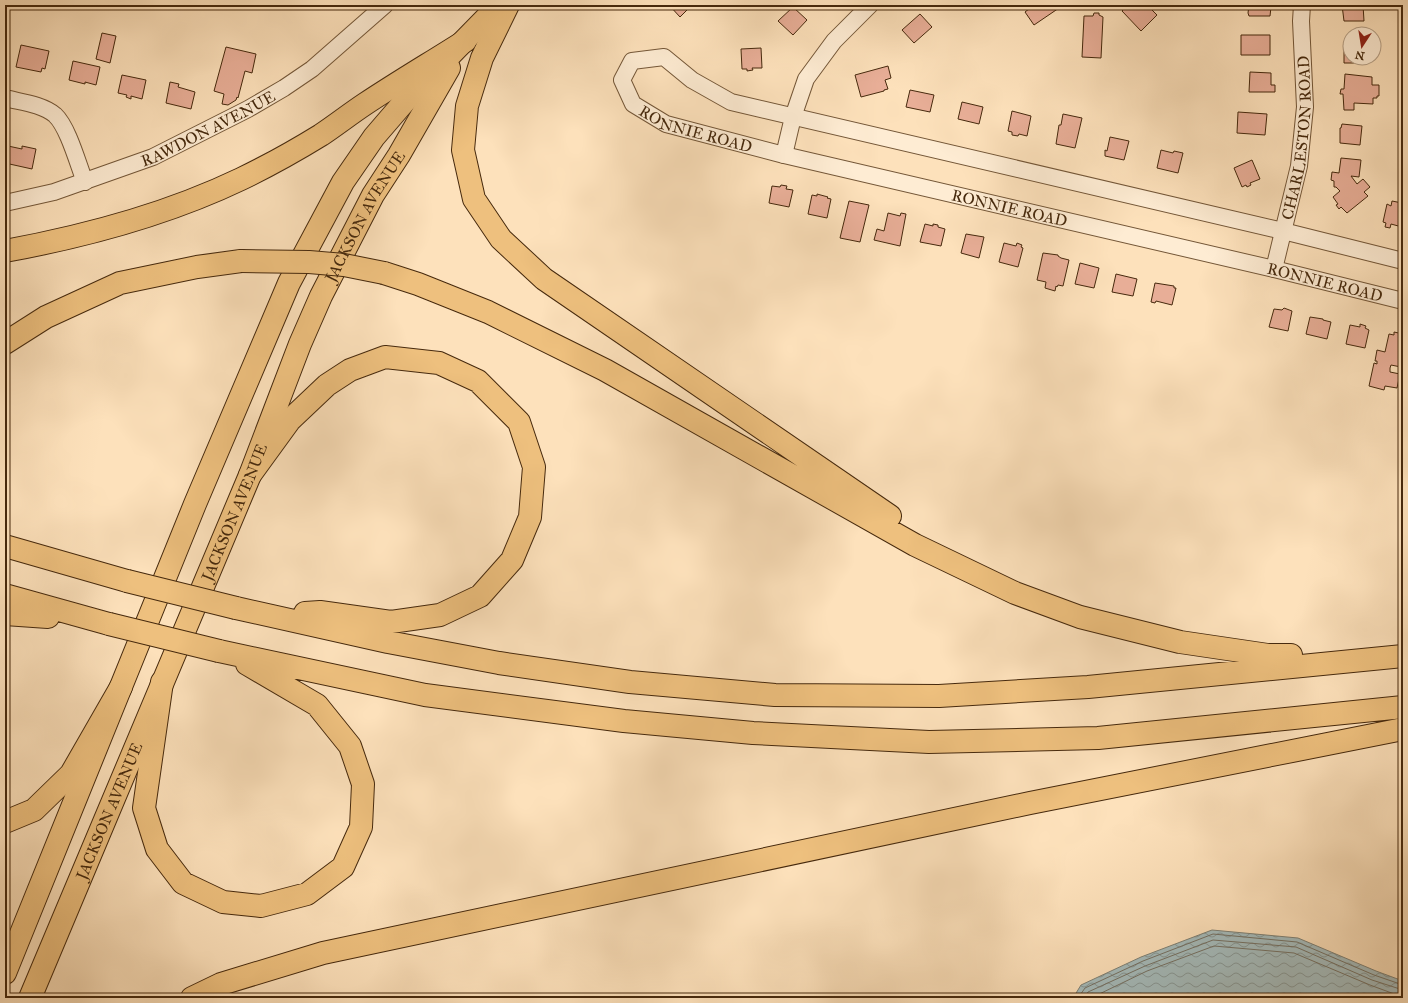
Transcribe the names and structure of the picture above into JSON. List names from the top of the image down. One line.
{"streets":{"main road":["JACKSON AVENUE"],"street":["RAWDON AVENUE","RONNIE ROAD","CHARLESTON ROAD"]},"crossings":[["RONNIE ROAD","CHARLESTON ROAD"]],"north":"bottom"}
